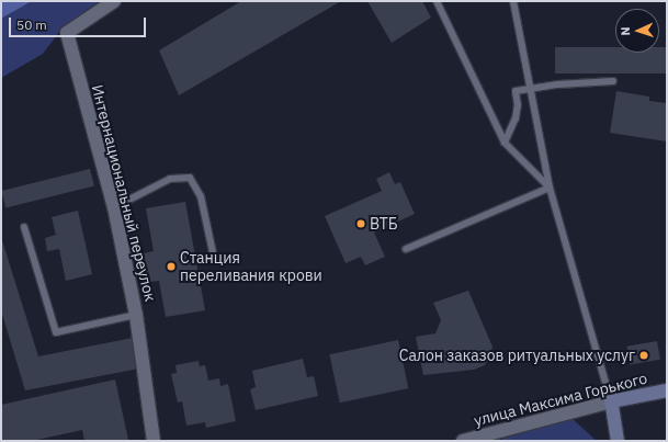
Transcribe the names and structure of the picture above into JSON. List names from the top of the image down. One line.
{"streets":{"main road":["улица Максима Горького"],"street":["Интернациональный переулок"]},"places":["ВТБ","Станция переливания крови","Салон заказов ритуальных услуг"],"scale_bar":"50 m","north":"left"}
